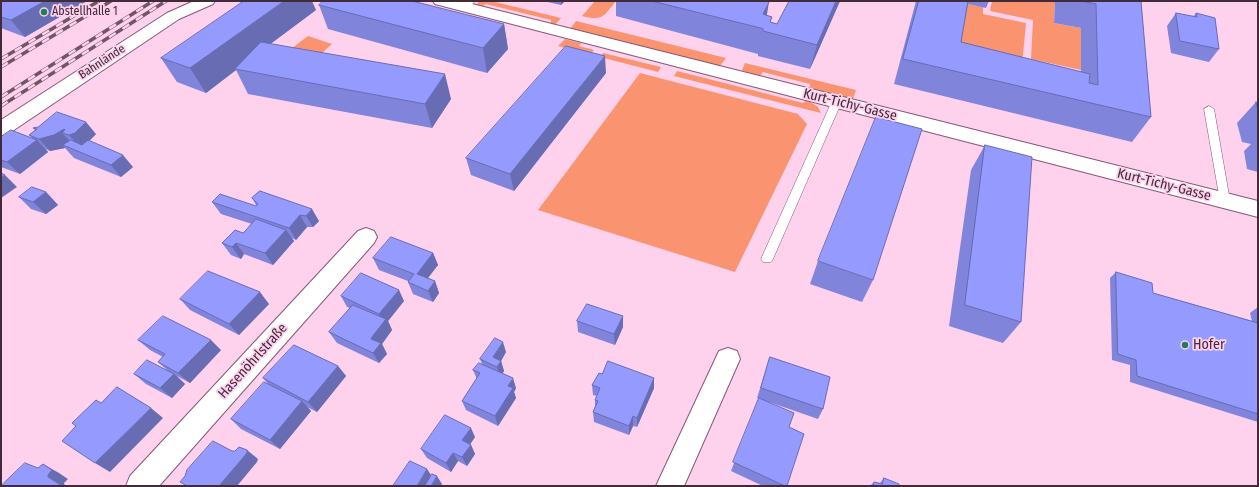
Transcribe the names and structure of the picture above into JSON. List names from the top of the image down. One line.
{"streets":{"street":["Bahnlände","Kurt-Tichy-Gasse","Hasenöhrlstraße"]},"places":["Abstellhalle 1","Hofer"]}
